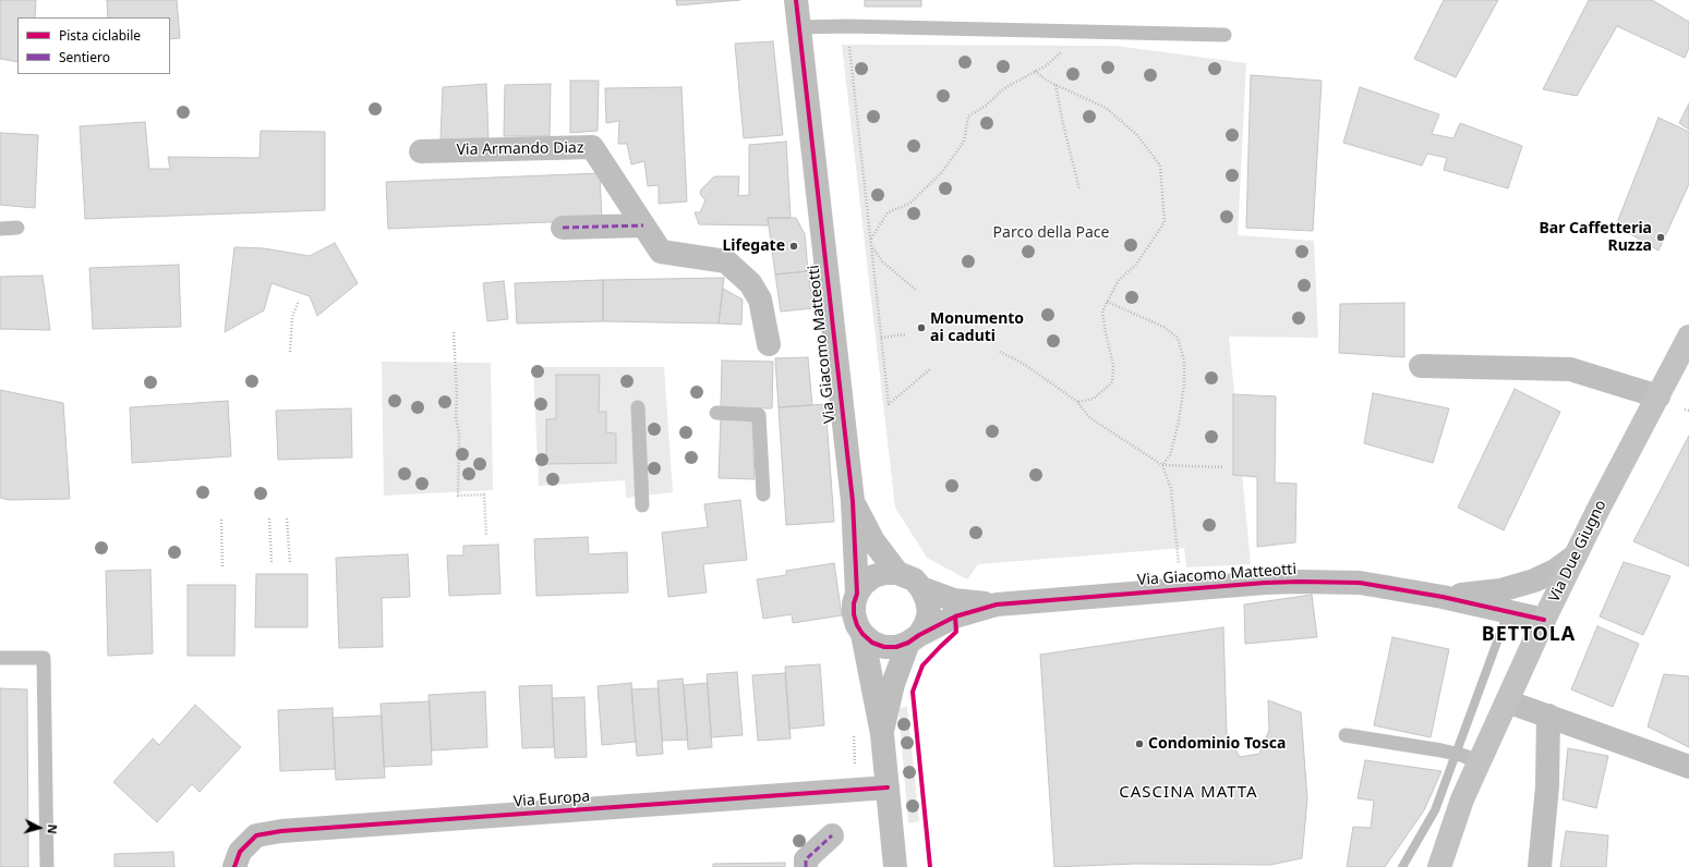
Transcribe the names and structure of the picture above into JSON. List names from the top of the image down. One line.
{"streets":{"main road":["Via Due Giugno"],"street":["Via Armando Diaz","Via Giacomo Matteotti","Via Europa"]},"crossings":[["Via Giacomo Matteotti","Via Due Giugno"]],"districts":["BETTOLA","CASCINA MATTA"],"parks":["Parco della Pace"],"places":["Bar Caffetteria Ruzza","Lifegate","Monumento ai caduti","Condominio Tosca"],"legend":["Pista ciclabile","Sentiero"],"north":"right"}
